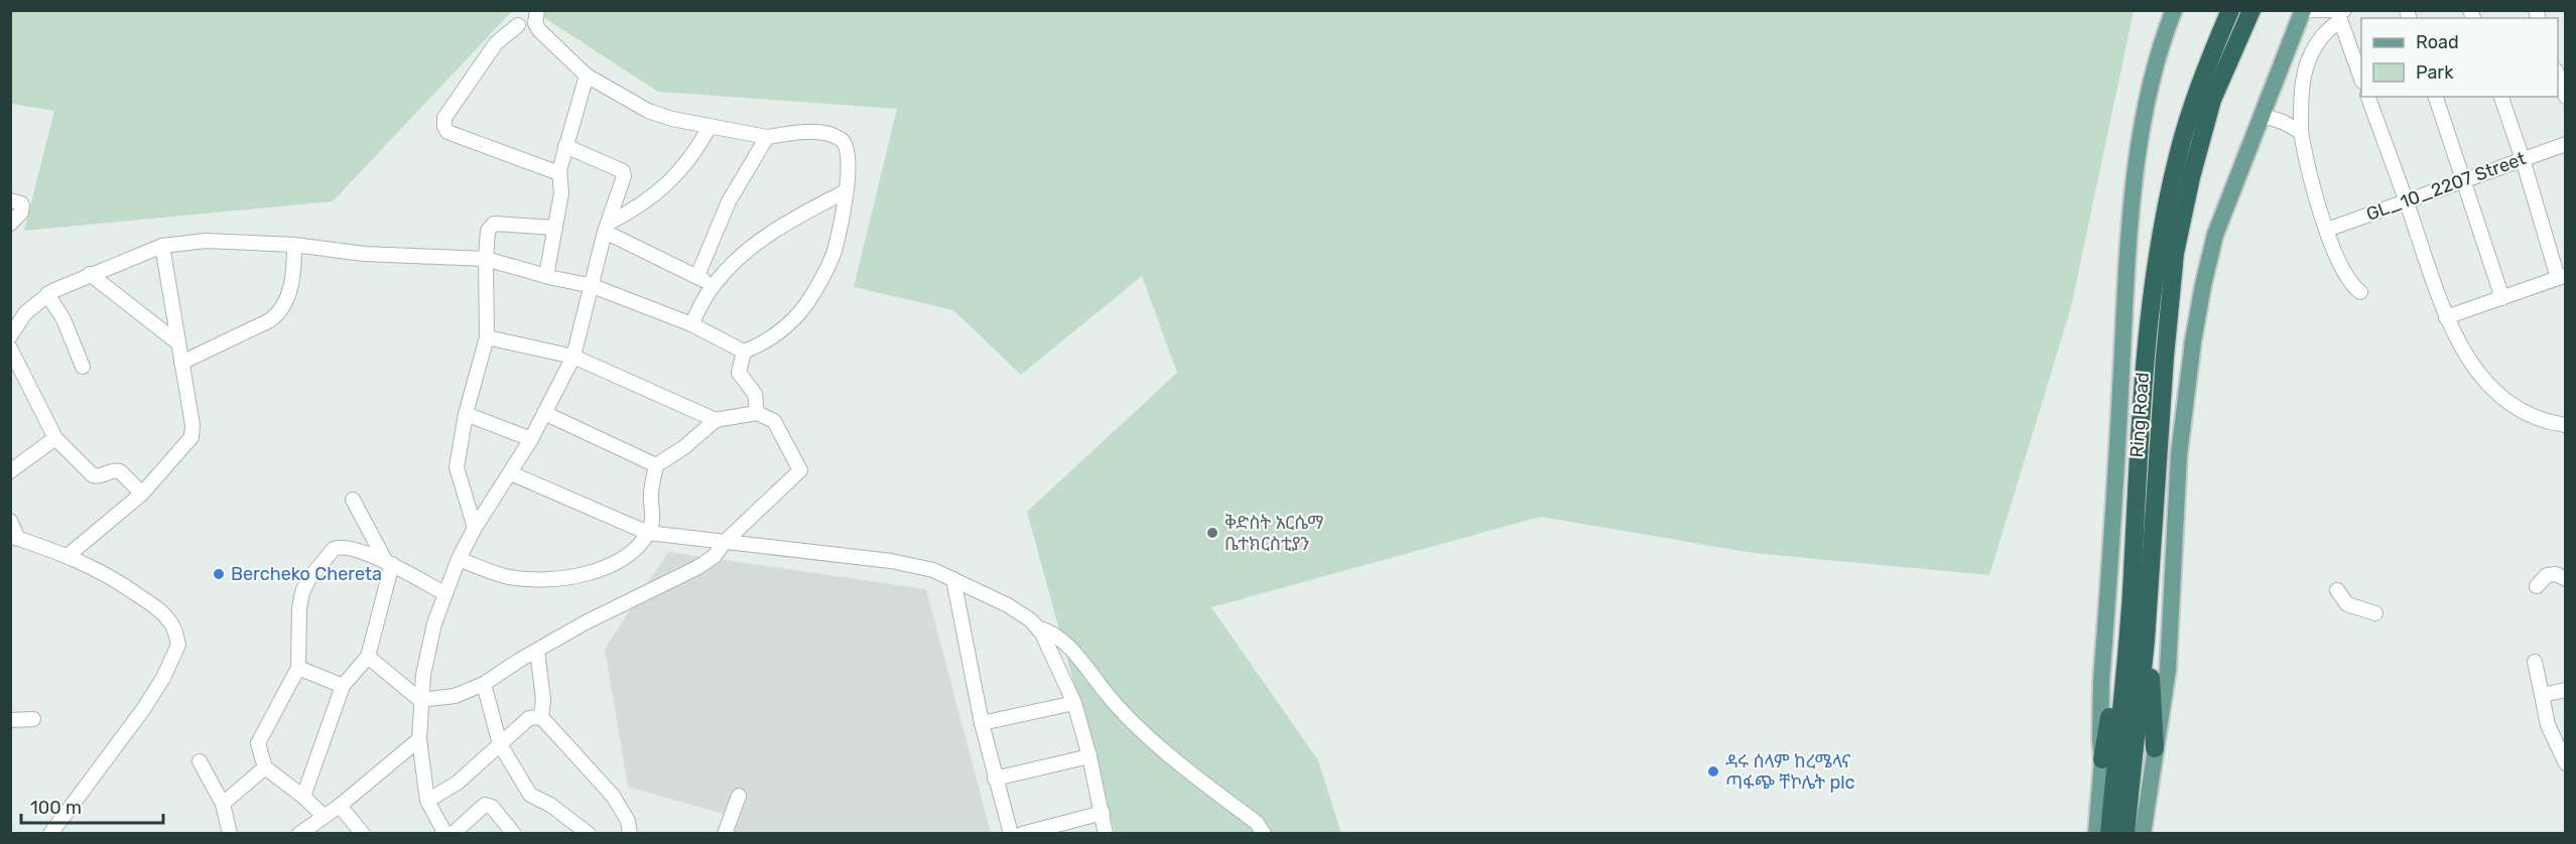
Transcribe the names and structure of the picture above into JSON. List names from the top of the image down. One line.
{"streets":{"highway":["Ring Road"],"street":["GL_10_2207 Street"]},"places":["ቅድስት አርሴማ ቤተክርስቲያን","Bercheko Chereta","ዳሩ ሰላም ከረሜላና ጣፋጭ ቸኮሌት plc"],"legend":["Road","Park"],"scale_bar":"100 m"}
